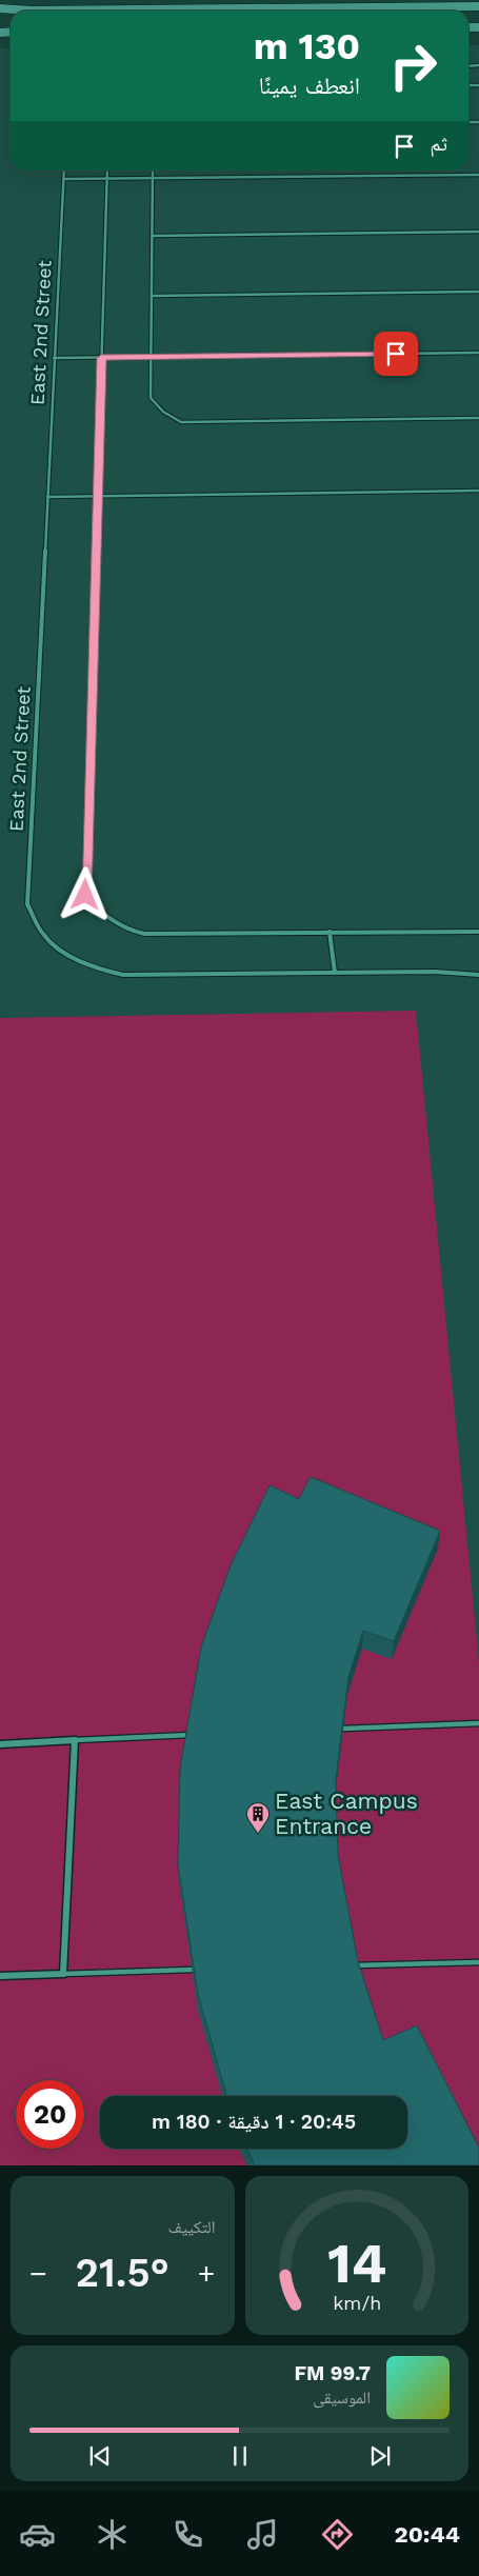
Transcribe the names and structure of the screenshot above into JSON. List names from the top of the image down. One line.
{"streets":{"lane":["East 2nd Street"]},"places":{"building":["East Campus Entrance"]},"page":{"turn":["130 m","انعطف يمينًا"],"then":"ثم","limit":"20","trip":"20:45 · 1 دقيقة · 180 m","tile":"التكييف","heat":["−","21.5°","+"],"song":["99.7 FM","الموسيقى"],"tabs":"20:44","gauge":["14","km/h"]}}
